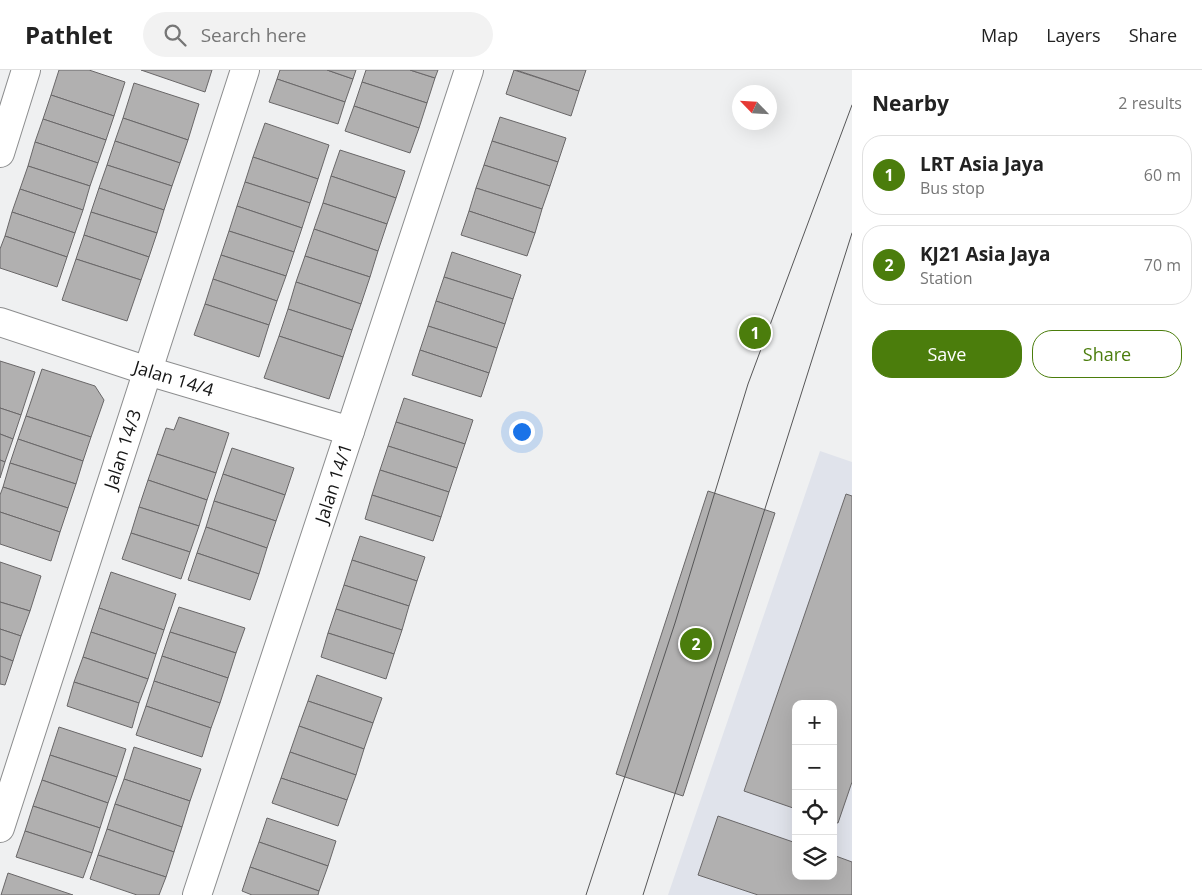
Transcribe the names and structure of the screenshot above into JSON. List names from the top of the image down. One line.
{"streets":{"street":["Jalan 14/4","Jalan 14/3","Jalan 14/1"]},"crossings":[["Jalan 14/4","Jalan 14/3"],["Jalan 14/4","Jalan 14/1"]],"north":"top left","page":{"header":"Pathlet","search":"Search here","nav":["Map","Layers","Share"],"heading":["Nearby","2 results"],"list":[{"mark":"1","name":"LRT Asia Jaya","note":"Bus stop","value":"60 m"},{"mark":"2","name":"KJ21 Asia Jaya","note":"Station","value":"70 m"}],"pins":["1","2"],"buttons":["Save","Share"],"map_buttons":["+","−"]}}
